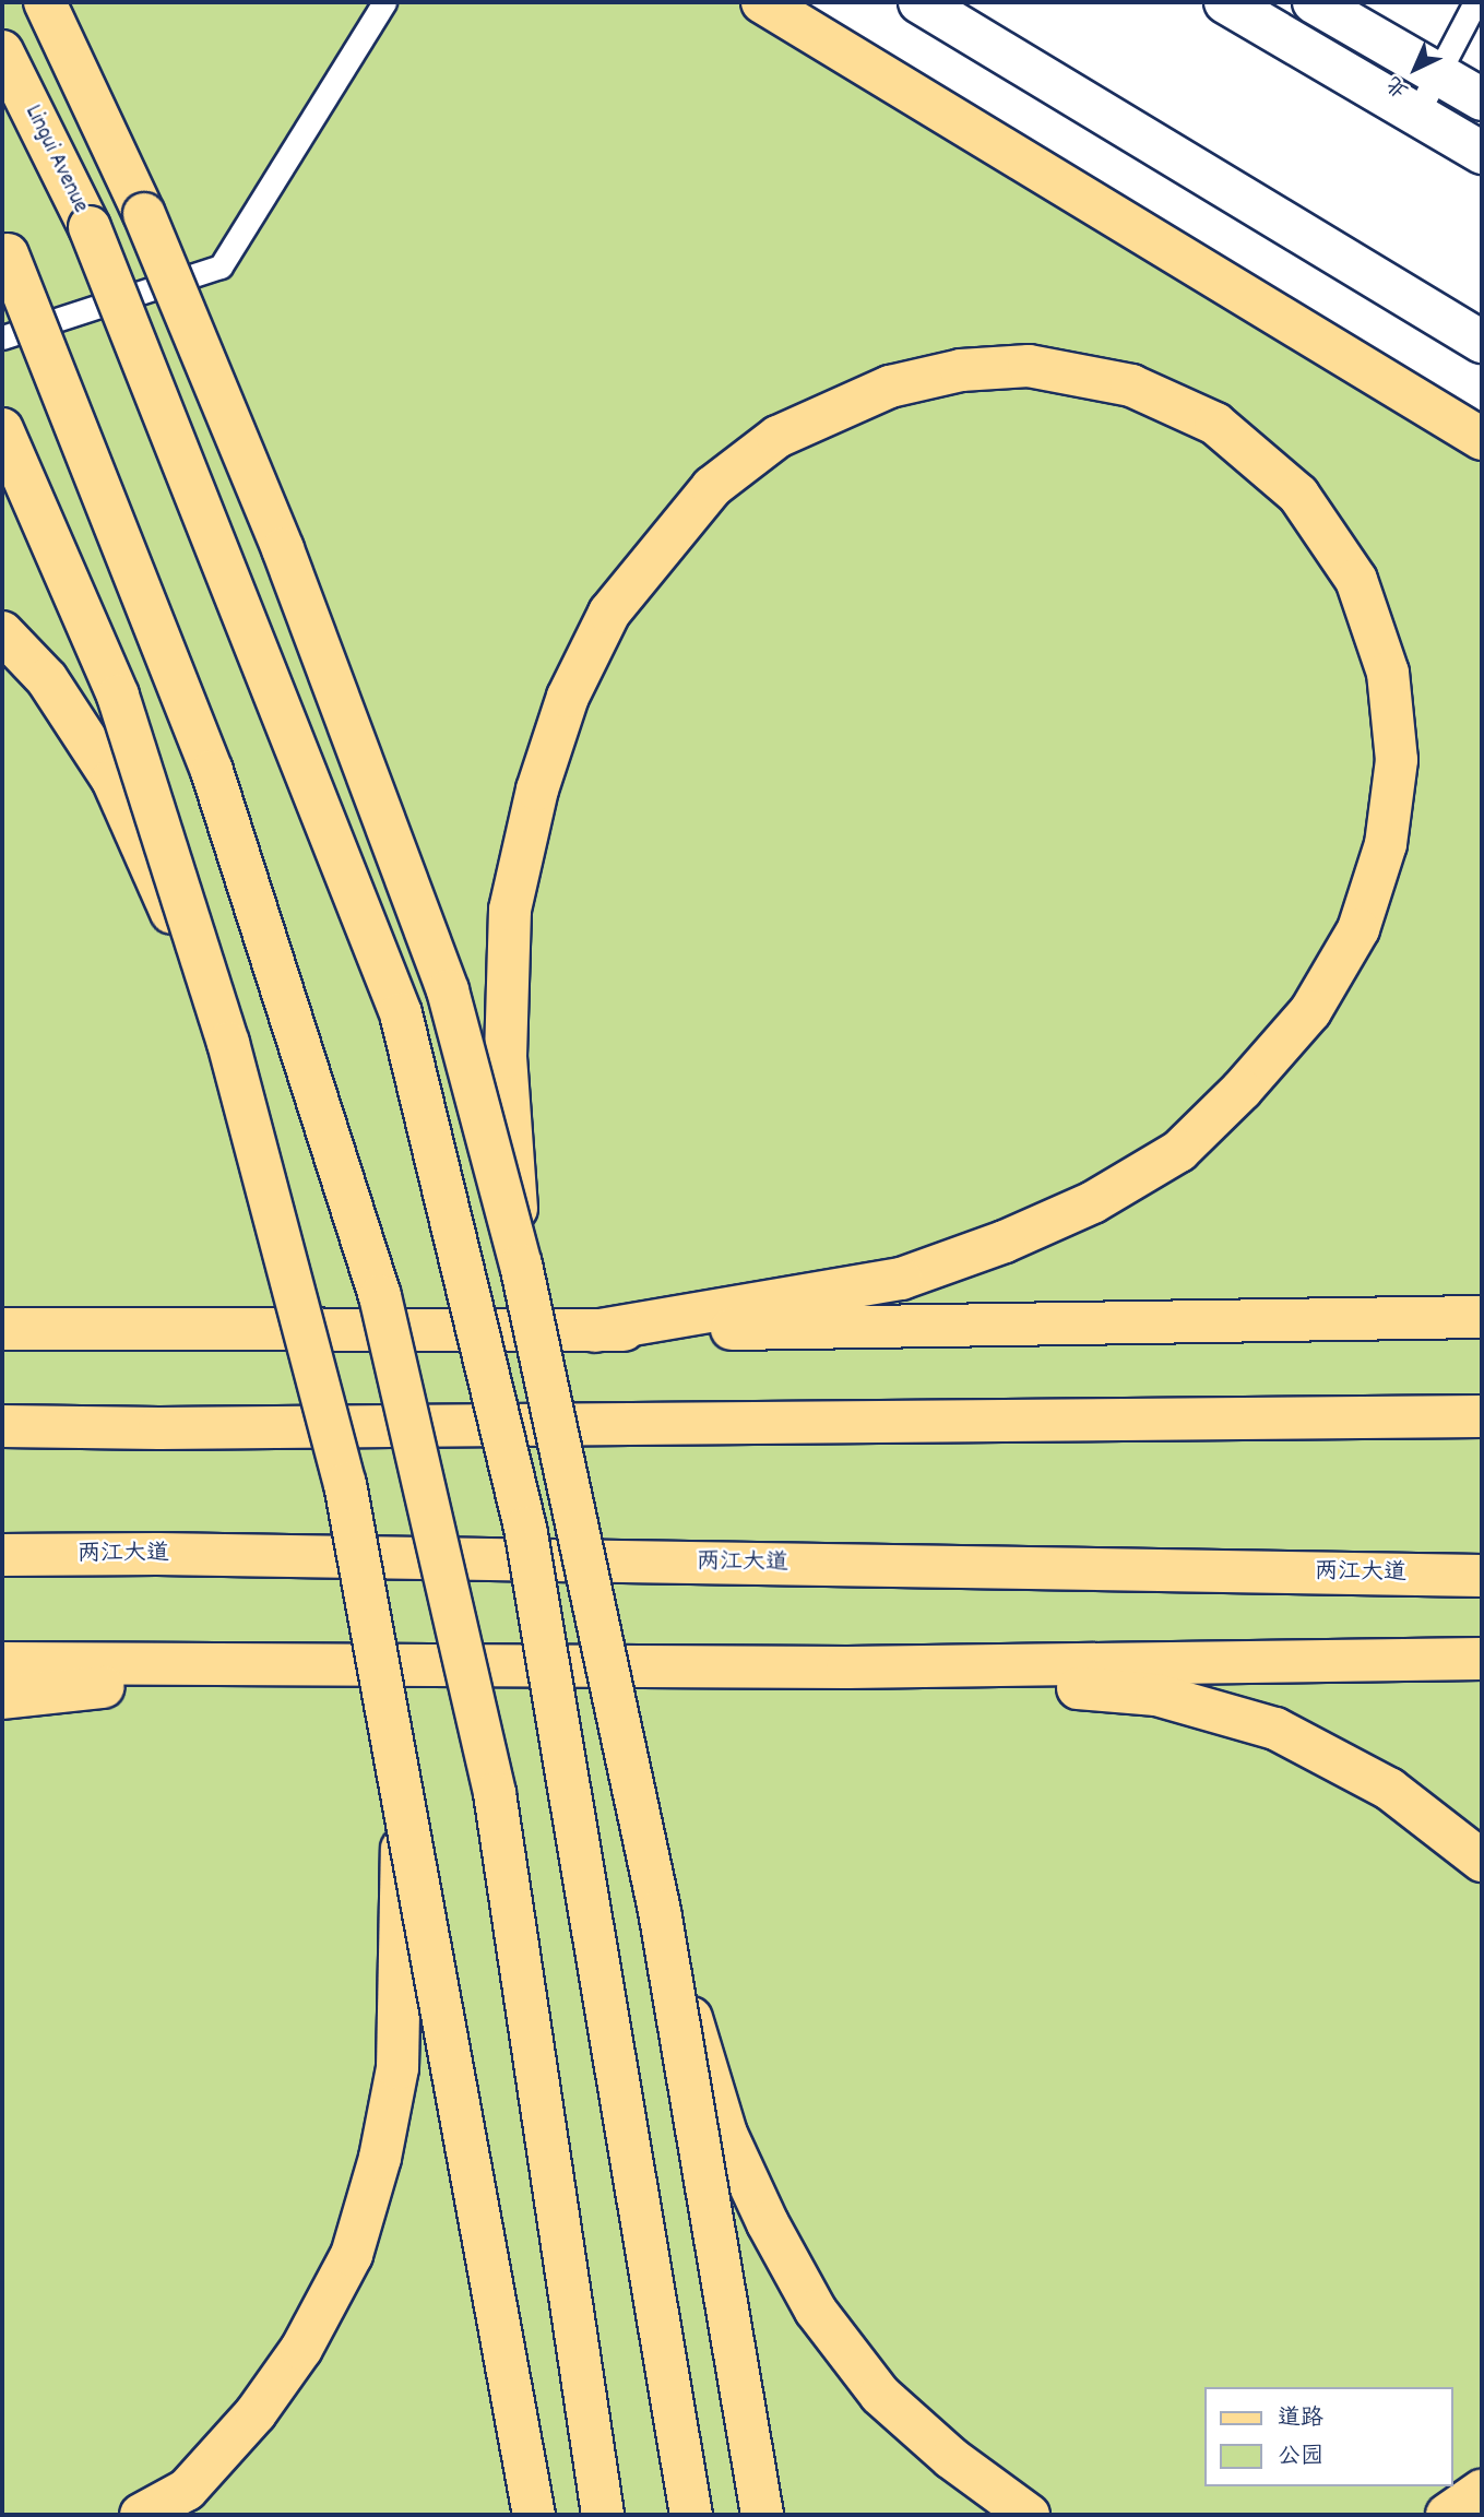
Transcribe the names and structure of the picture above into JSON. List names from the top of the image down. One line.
{"streets":{"main road":["Lingui Avenue","两江大道"]},"legend":["道路","公园"],"north":"bottom left"}
